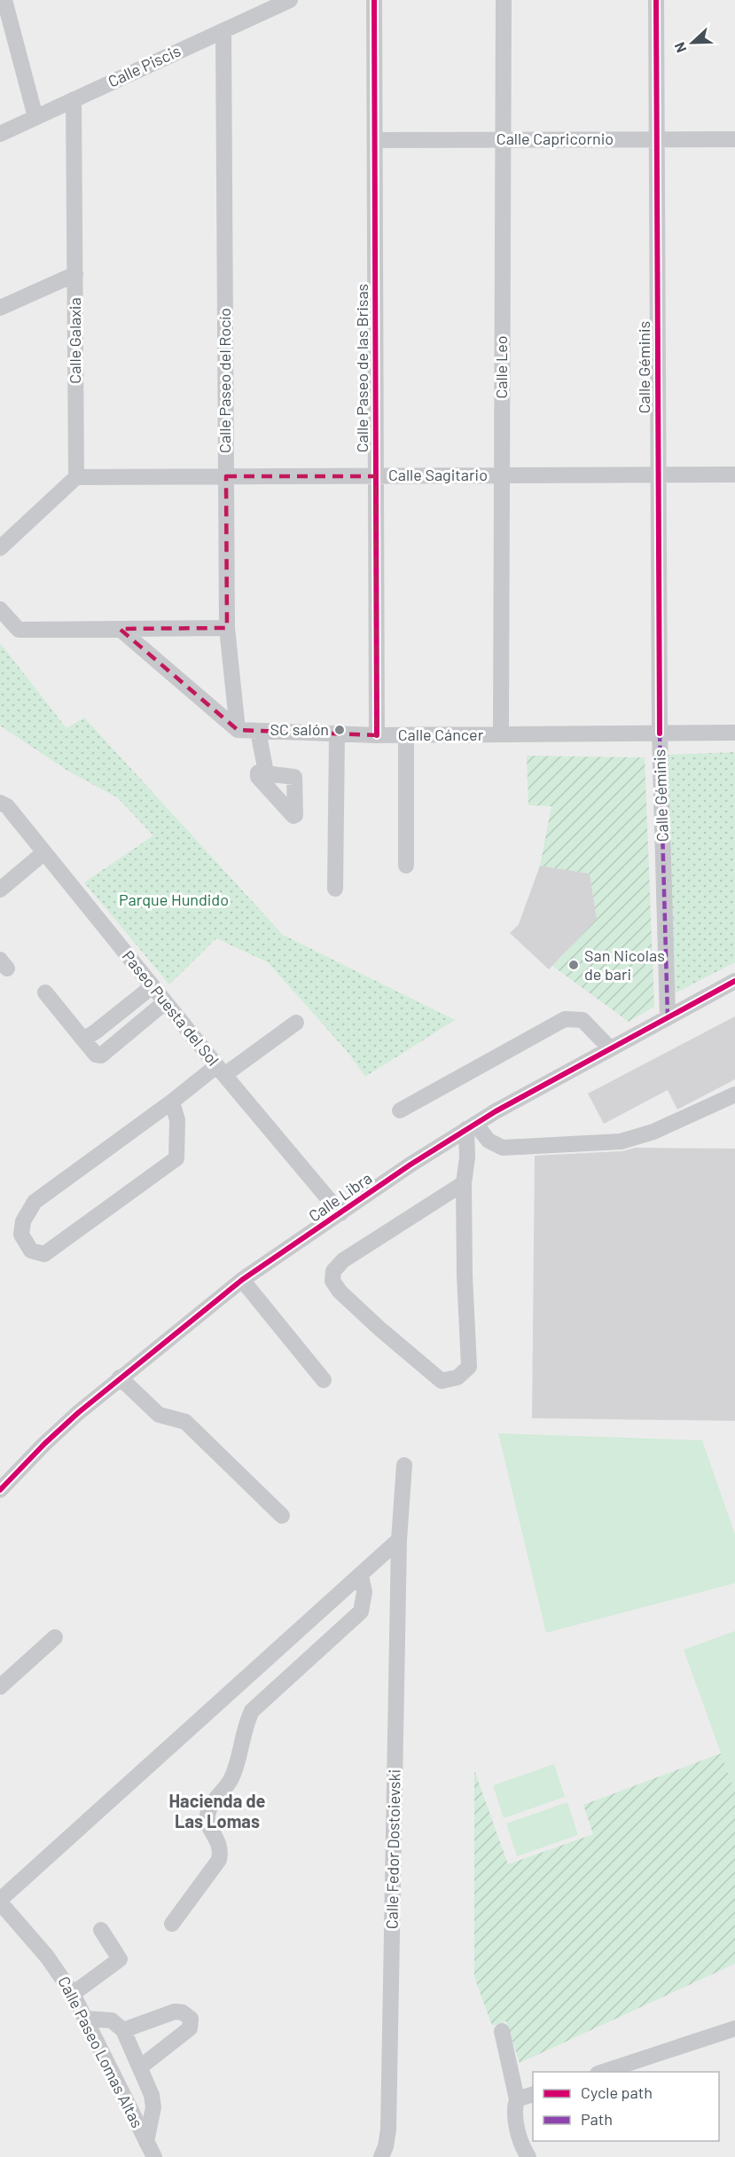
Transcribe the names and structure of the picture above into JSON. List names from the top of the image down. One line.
{"streets":{"street":["Calle Piscis","Calle Capricornio","Calle Galaxia","Calle Leo","Calle Géminis","Calle Paseo de las Brisas","Calle Paseo del Rocío","Calle Sagitario","Calle Cáncer","Paseo Puesta del Sol","Calle Libra","Calle Fedor Dostoievski","Calle Paseo Lomas Altas"]},"crossings":[["Calle Piscis","Calle Galaxia"],["Calle Piscis","Calle Paseo del Rocío"],["Calle Capricornio","Calle Leo"],["Calle Capricornio","Calle Géminis"],["Calle Capricornio","Calle Paseo de las Brisas"],["Calle Galaxia","Calle Sagitario"],["Calle Leo","Calle Sagitario"],["Calle Leo","Calle Cáncer"],["Calle Géminis","Calle Sagitario"],["Calle Géminis","Calle Cáncer"],["Calle Géminis","Calle Libra"],["Calle Paseo de las Brisas","Calle Sagitario"],["Calle Paseo de las Brisas","Calle Cáncer"],["Calle Paseo del Rocío","Calle Sagitario"],["Calle Paseo del Rocío","Calle Cáncer"],["Paseo Puesta del Sol","Calle Libra"]],"districts":["Hacienda de Las Lomas"],"parks":["Parque Hundido"],"places":["SC salón","San Nicolas de bari"],"legend":["Cycle path","Path"],"north":"left"}
